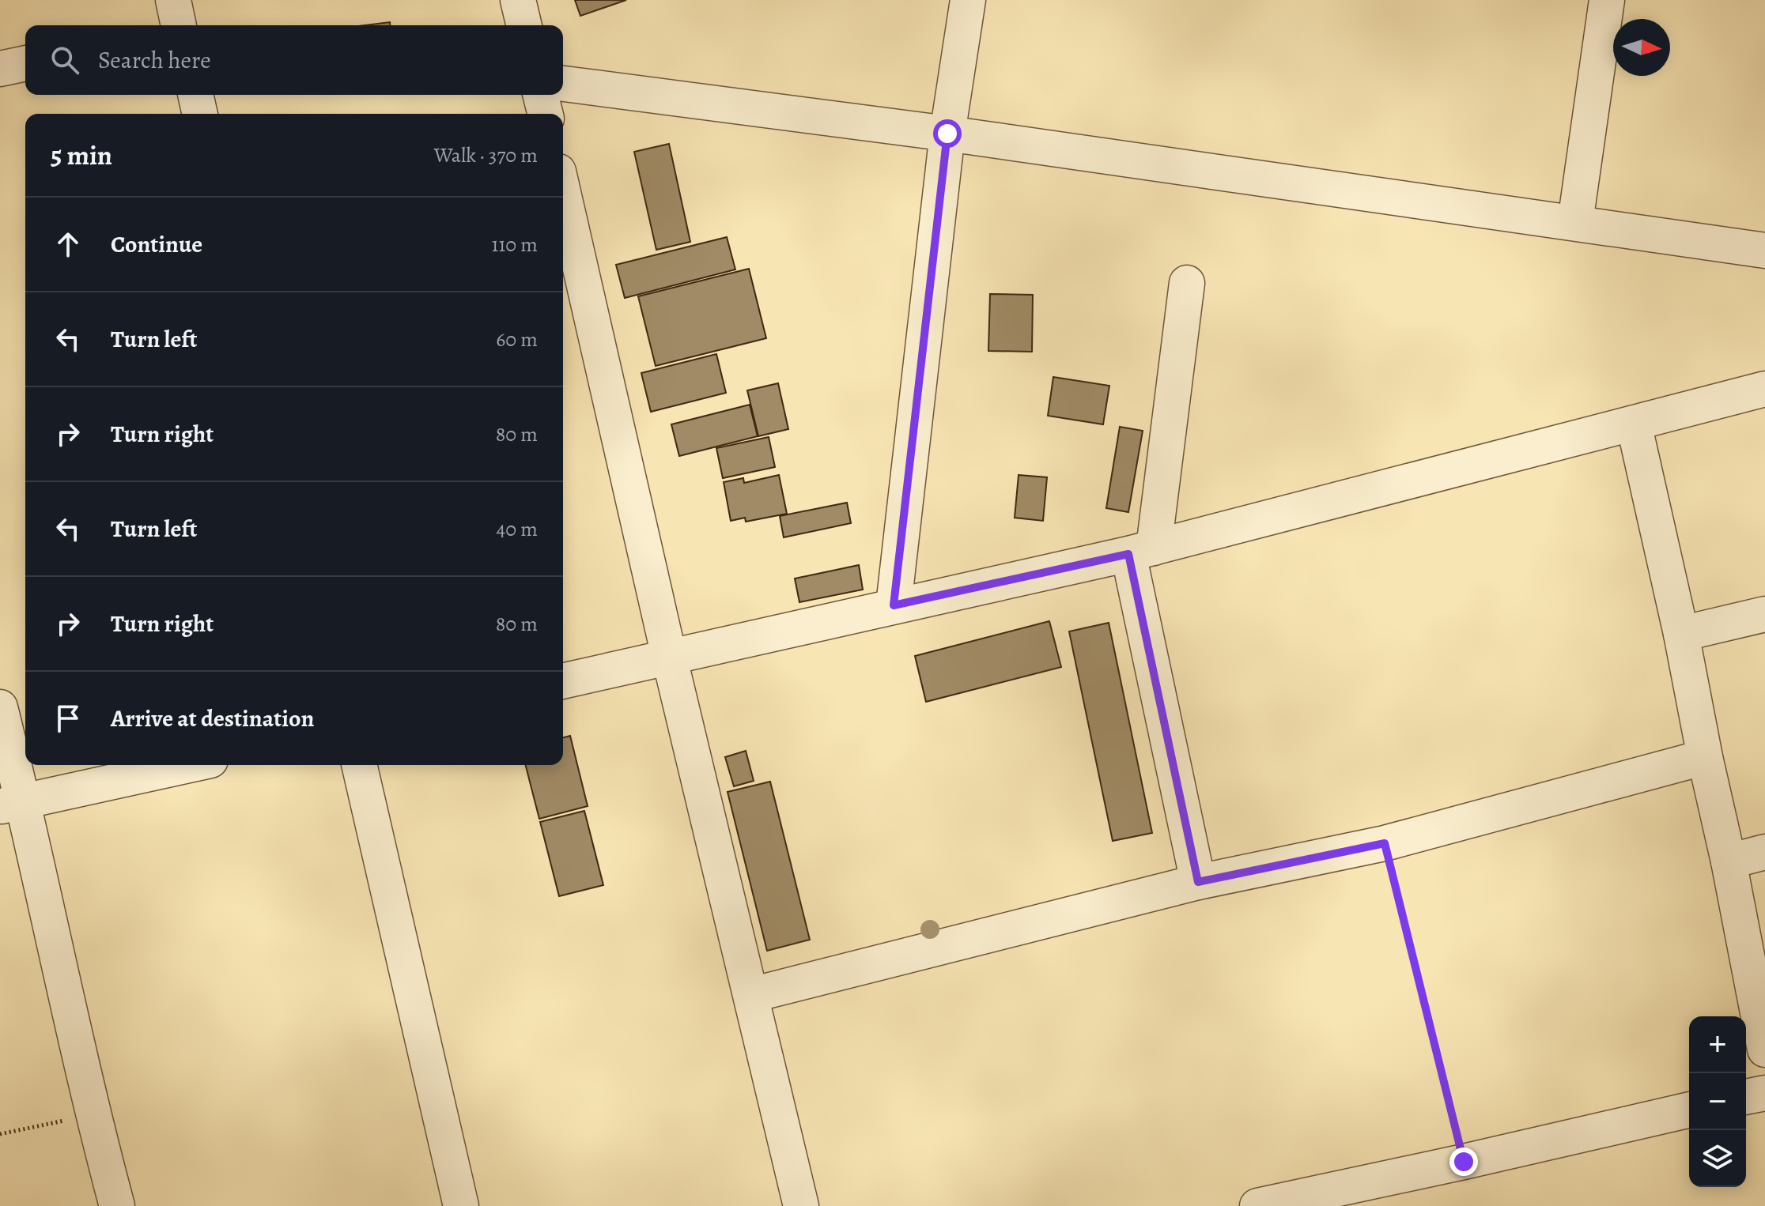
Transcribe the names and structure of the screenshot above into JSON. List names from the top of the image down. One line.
{"north":"right","page":{"search":"Search here","heading":["5 min","Walk · 370 m"],"list":[["Continue","110 m"],["Turn left","60 m"],["Turn right","80 m"],["Turn left","40 m"],["Turn right","80 m"],"Arrive at destination"],"map_buttons":["+","−"]}}
